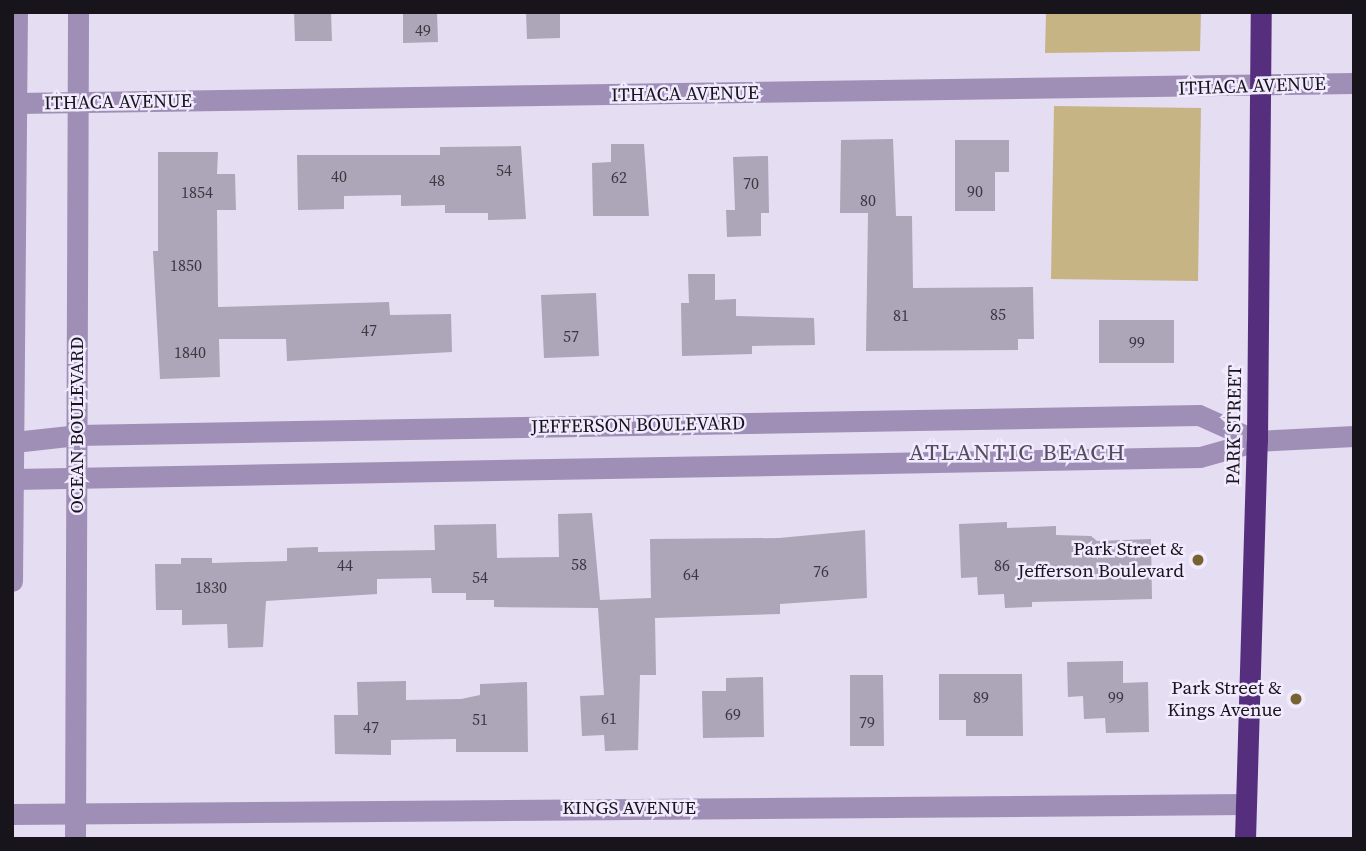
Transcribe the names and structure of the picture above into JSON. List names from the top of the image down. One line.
{"streets":{"highway":["PARK STREET"],"street":["ITHACA AVENUE","OCEAN BOULEVARD","JEFFERSON BOULEVARD","KINGS AVENUE"]},"crossings":[["ITHACA AVENUE","OCEAN BOULEVARD"],["ITHACA AVENUE","PARK STREET"],["OCEAN BOULEVARD","JEFFERSON BOULEVARD"],["OCEAN BOULEVARD","KINGS AVENUE"],["JEFFERSON BOULEVARD","PARK STREET"],["PARK STREET","KINGS AVENUE"]],"districts":["ATLANTIC BEACH"],"places":["Park Street & Jefferson Boulevard","Park Street & Kings Avenue"],"house_numbers":["49","54","40","62","48","70","90","1854","80","1850","85","81","47","57","99","1840","58","44","86","76","64","54","1830","89","99","69","61","51","79","47"]}
